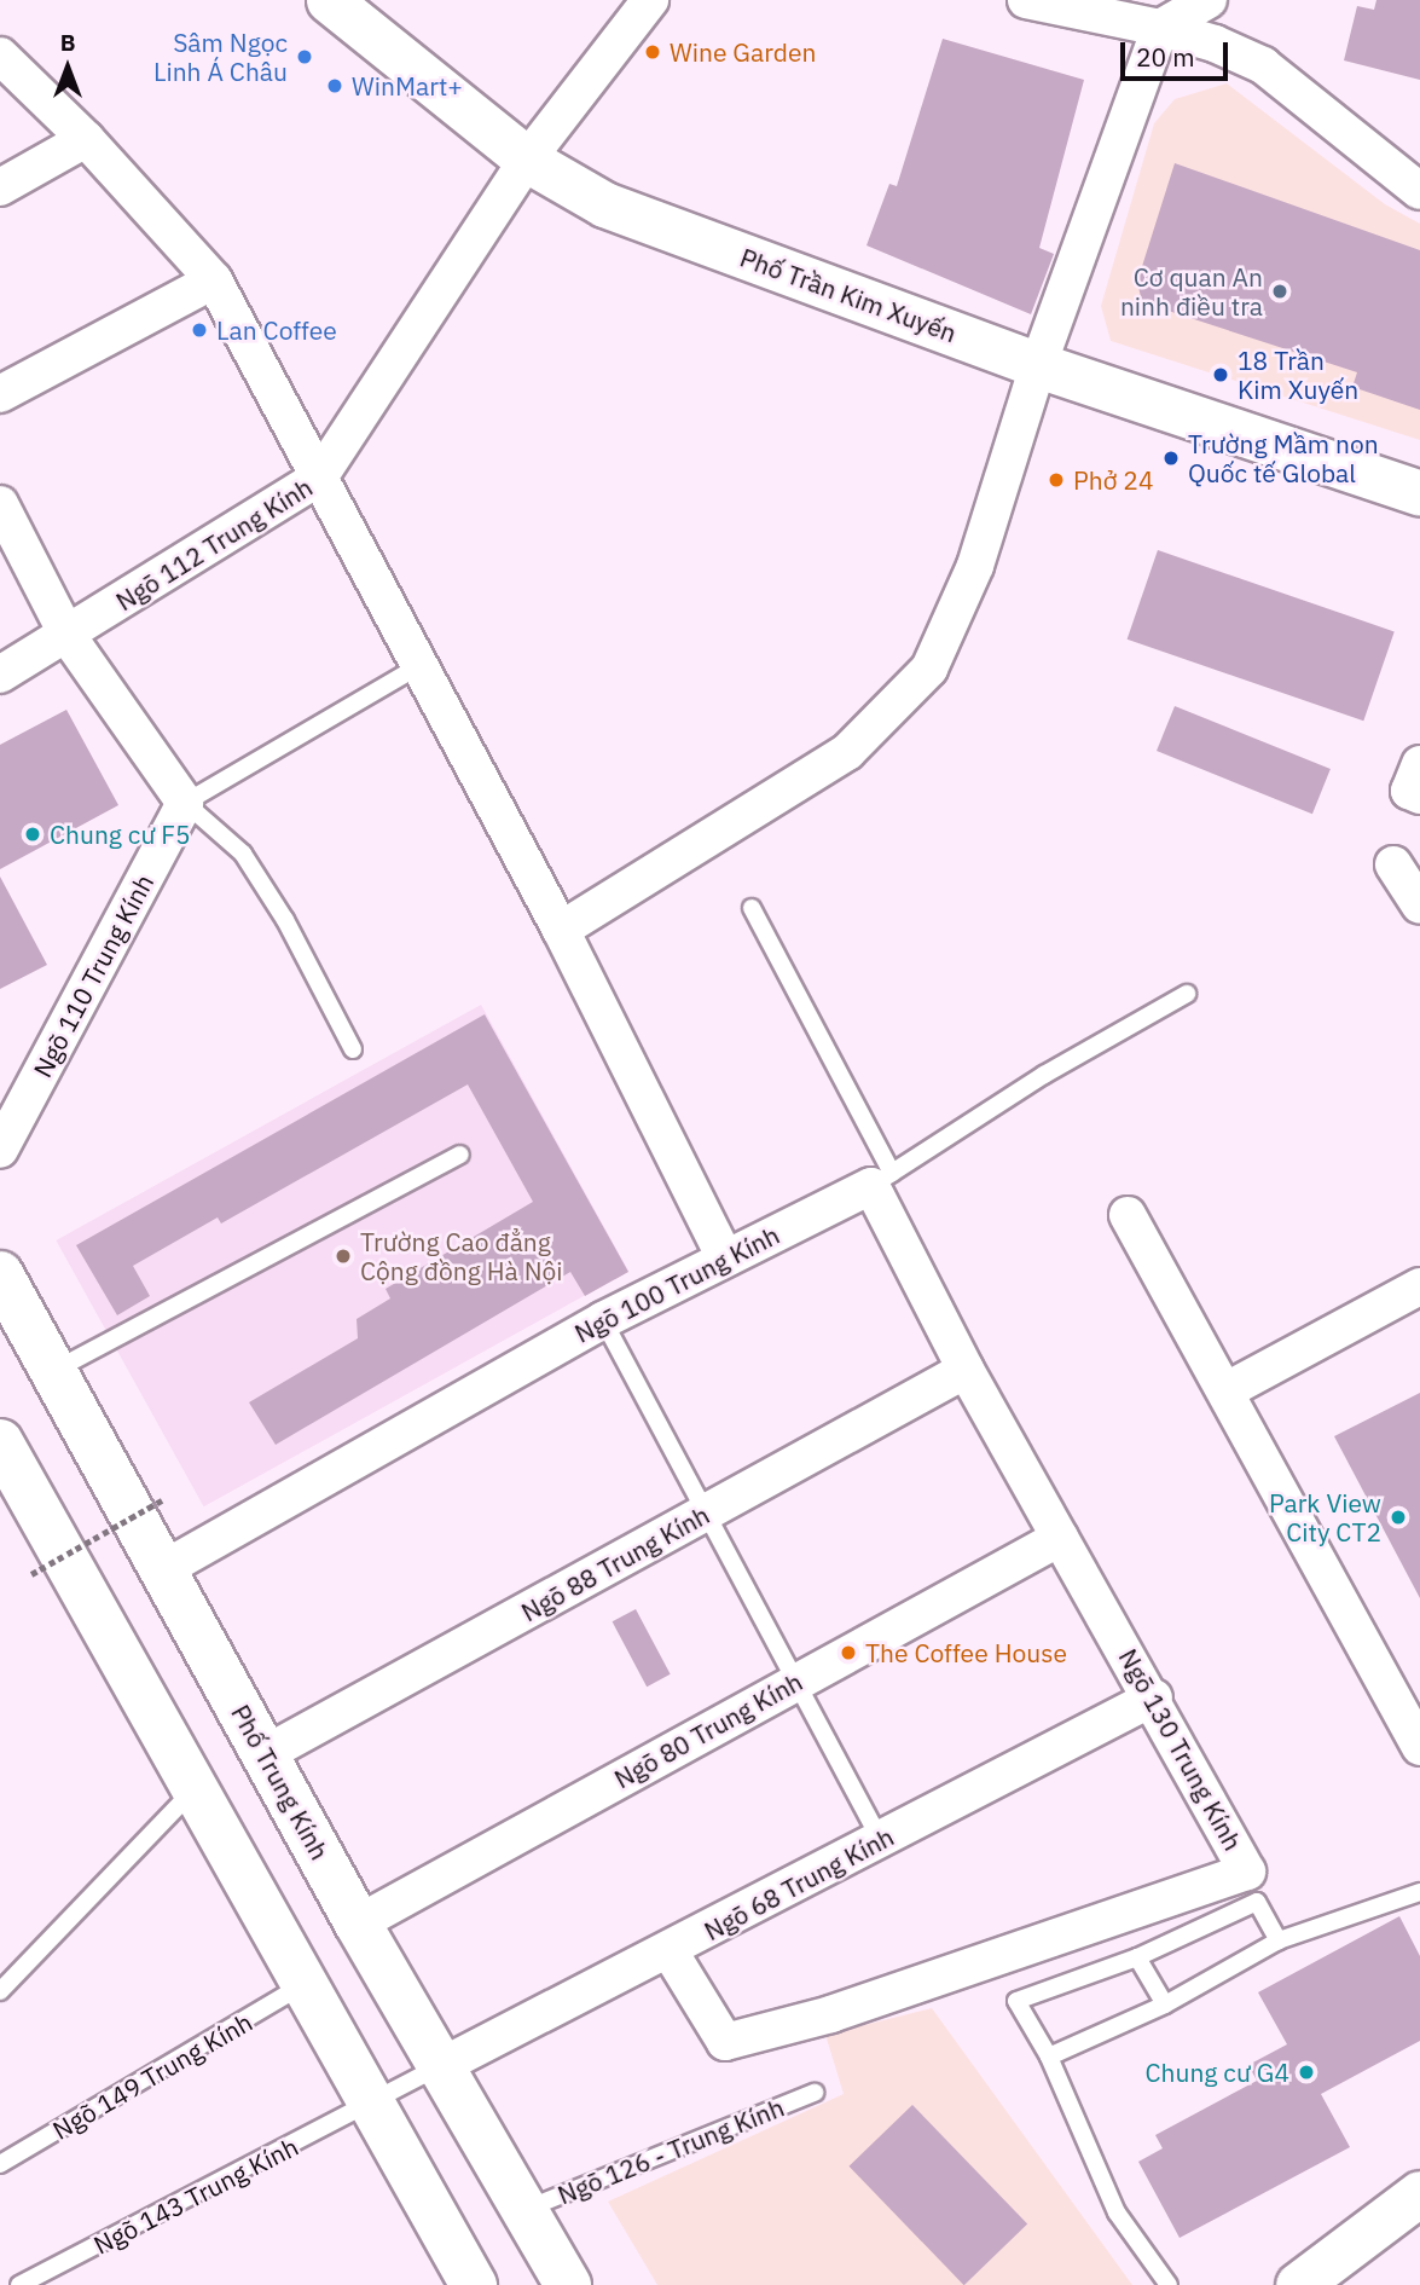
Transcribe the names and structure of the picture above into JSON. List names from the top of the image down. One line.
{"streets":{"main road":["Phố Trung Kính"],"street":["Phố Trần Kim Xuyến","Ngõ 112 Trung Kính","Ngõ 110 Trung Kính","Ngõ 100 Trung Kính","Ngõ 88 Trung Kính","Ngõ 80 Trung Kính","Ngõ 130 Trung Kính","Ngõ 68 Trung Kính"],"lane":["Ngõ 149 Trung Kính","Ngõ 126 - Trung Kính","Ngõ 143 Trung Kính"]},"crossings":[["Phố Trần Kim Xuyến","Ngõ 112 Trung Kính"],["Ngõ 100 Trung Kính","Ngõ 130 Trung Kính"],["Ngõ 100 Trung Kính","Phố Trung Kính"],["Ngõ 88 Trung Kính","Ngõ 130 Trung Kính"],["Ngõ 88 Trung Kính","Phố Trung Kính"],["Ngõ 80 Trung Kính","Ngõ 130 Trung Kính"],["Ngõ 80 Trung Kính","Phố Trung Kính"],["Ngõ 130 Trung Kính","Ngõ 68 Trung Kính"],["Phố Trung Kính","Ngõ 68 Trung Kính"],["Phố Trung Kính","Ngõ 126 - Trung Kính"],["Phố Trung Kính","Ngõ 143 Trung Kính"],["Ngõ 68 Trung Kính","Ngõ 143 Trung Kính"]],"places":["Wine Garden","Sâm Ngọc Linh Á Châu","WinMart+","Cơ quan An ninh điều tra","Lan Coffee","18 Trần Kim Xuyến","Trường Mầm non Quốc tế Global","Phở 24","Chung cư F5","Trường Cao đẳng Cộng đồng Hà Nội","Park View City CT2","The Coffee House","Chung cư G4"],"scale_bar":"20 m","north":"top"}
